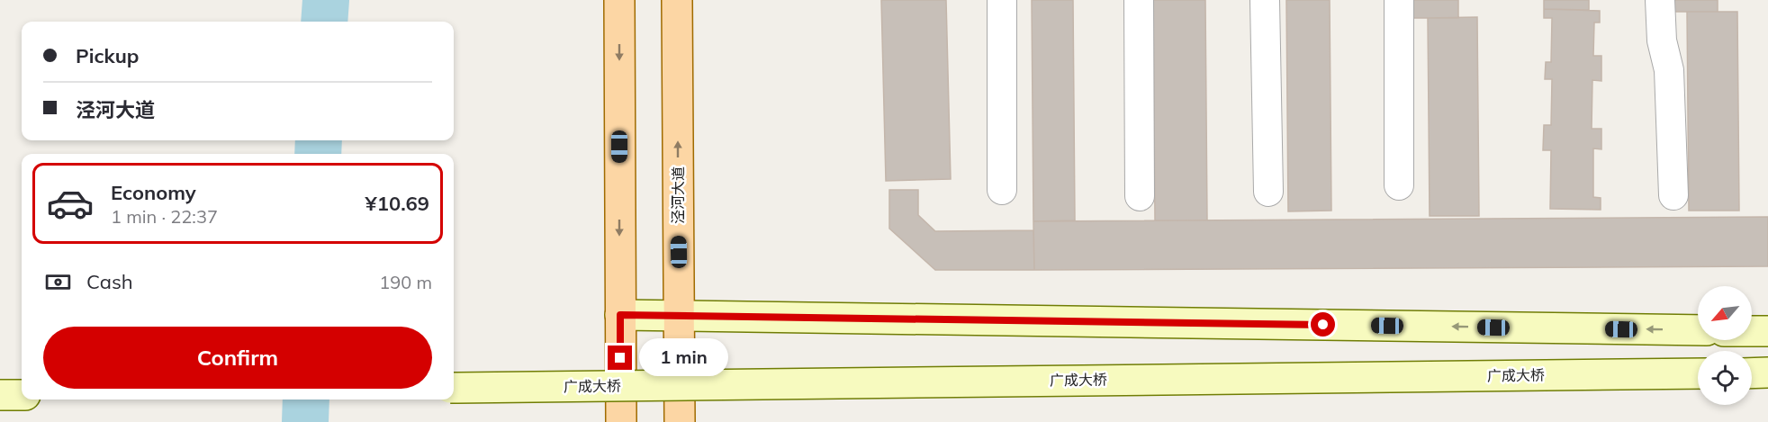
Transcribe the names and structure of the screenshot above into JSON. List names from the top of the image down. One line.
{"streets":{"main road":["泾河大道","广成大桥"]},"north":"bottom left","page":{"banner":["Pickup","泾河大道"],"list":[{"name":"Economy","note":"1 min · 22:37","value":"¥10.69"}],"pay":["Cash","190 m"],"buttons":"Confirm","bubble":"1 min"}}
